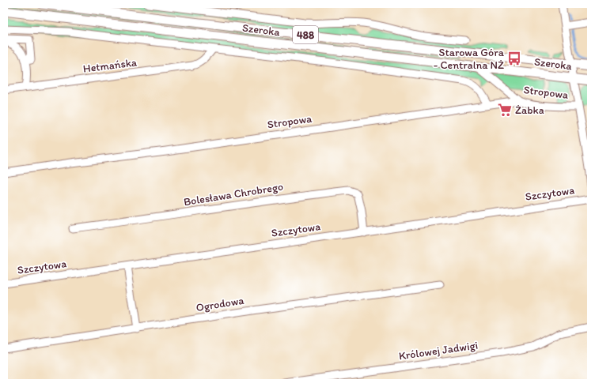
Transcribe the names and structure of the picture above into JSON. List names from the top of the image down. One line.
{"streets":{"main road":["Szeroka","488"],"street":["Hetmańska","Stropowa","Szczytowa","Bolesława Chrobrego","Ogrodowa","Królowej Jadwigi"]},"crossings":[["Szczytowa","Bolesława Chrobrego"]],"places":{"bus stop":["Starowa Góra - Centralna NŻ"],"supermarket":["Żabka"]}}
